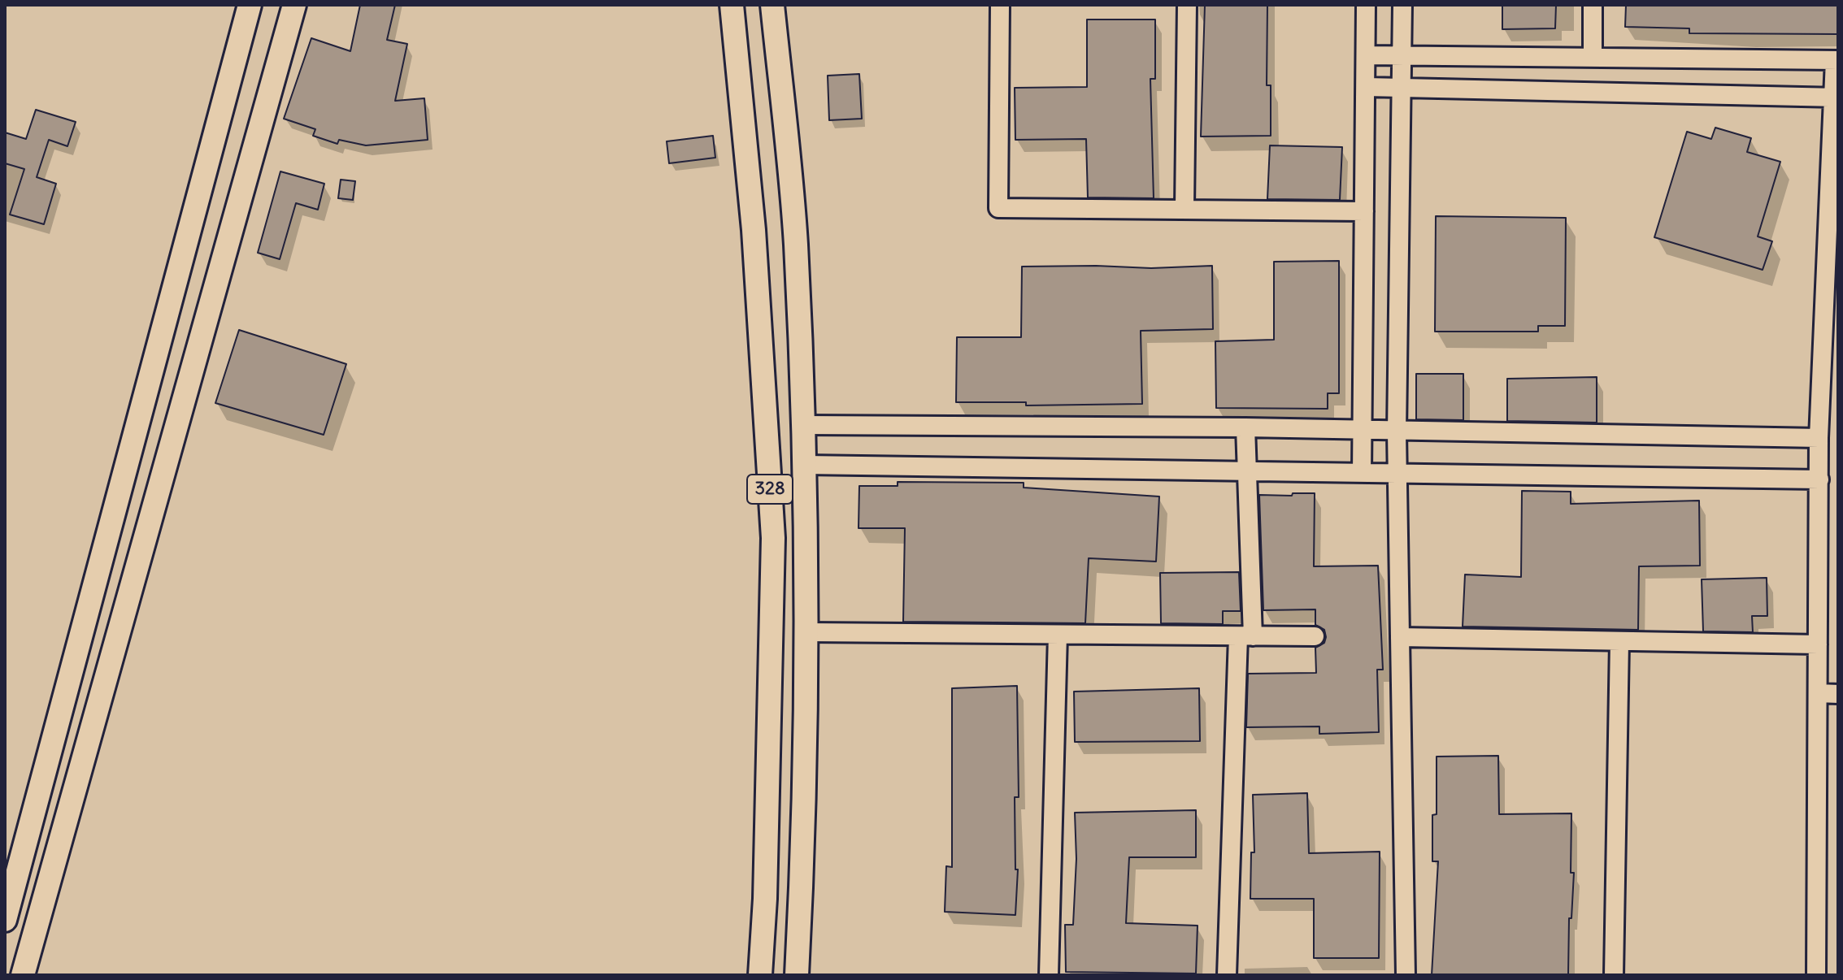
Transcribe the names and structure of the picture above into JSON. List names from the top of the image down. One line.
{"streets":{"main road":["328"]}}
